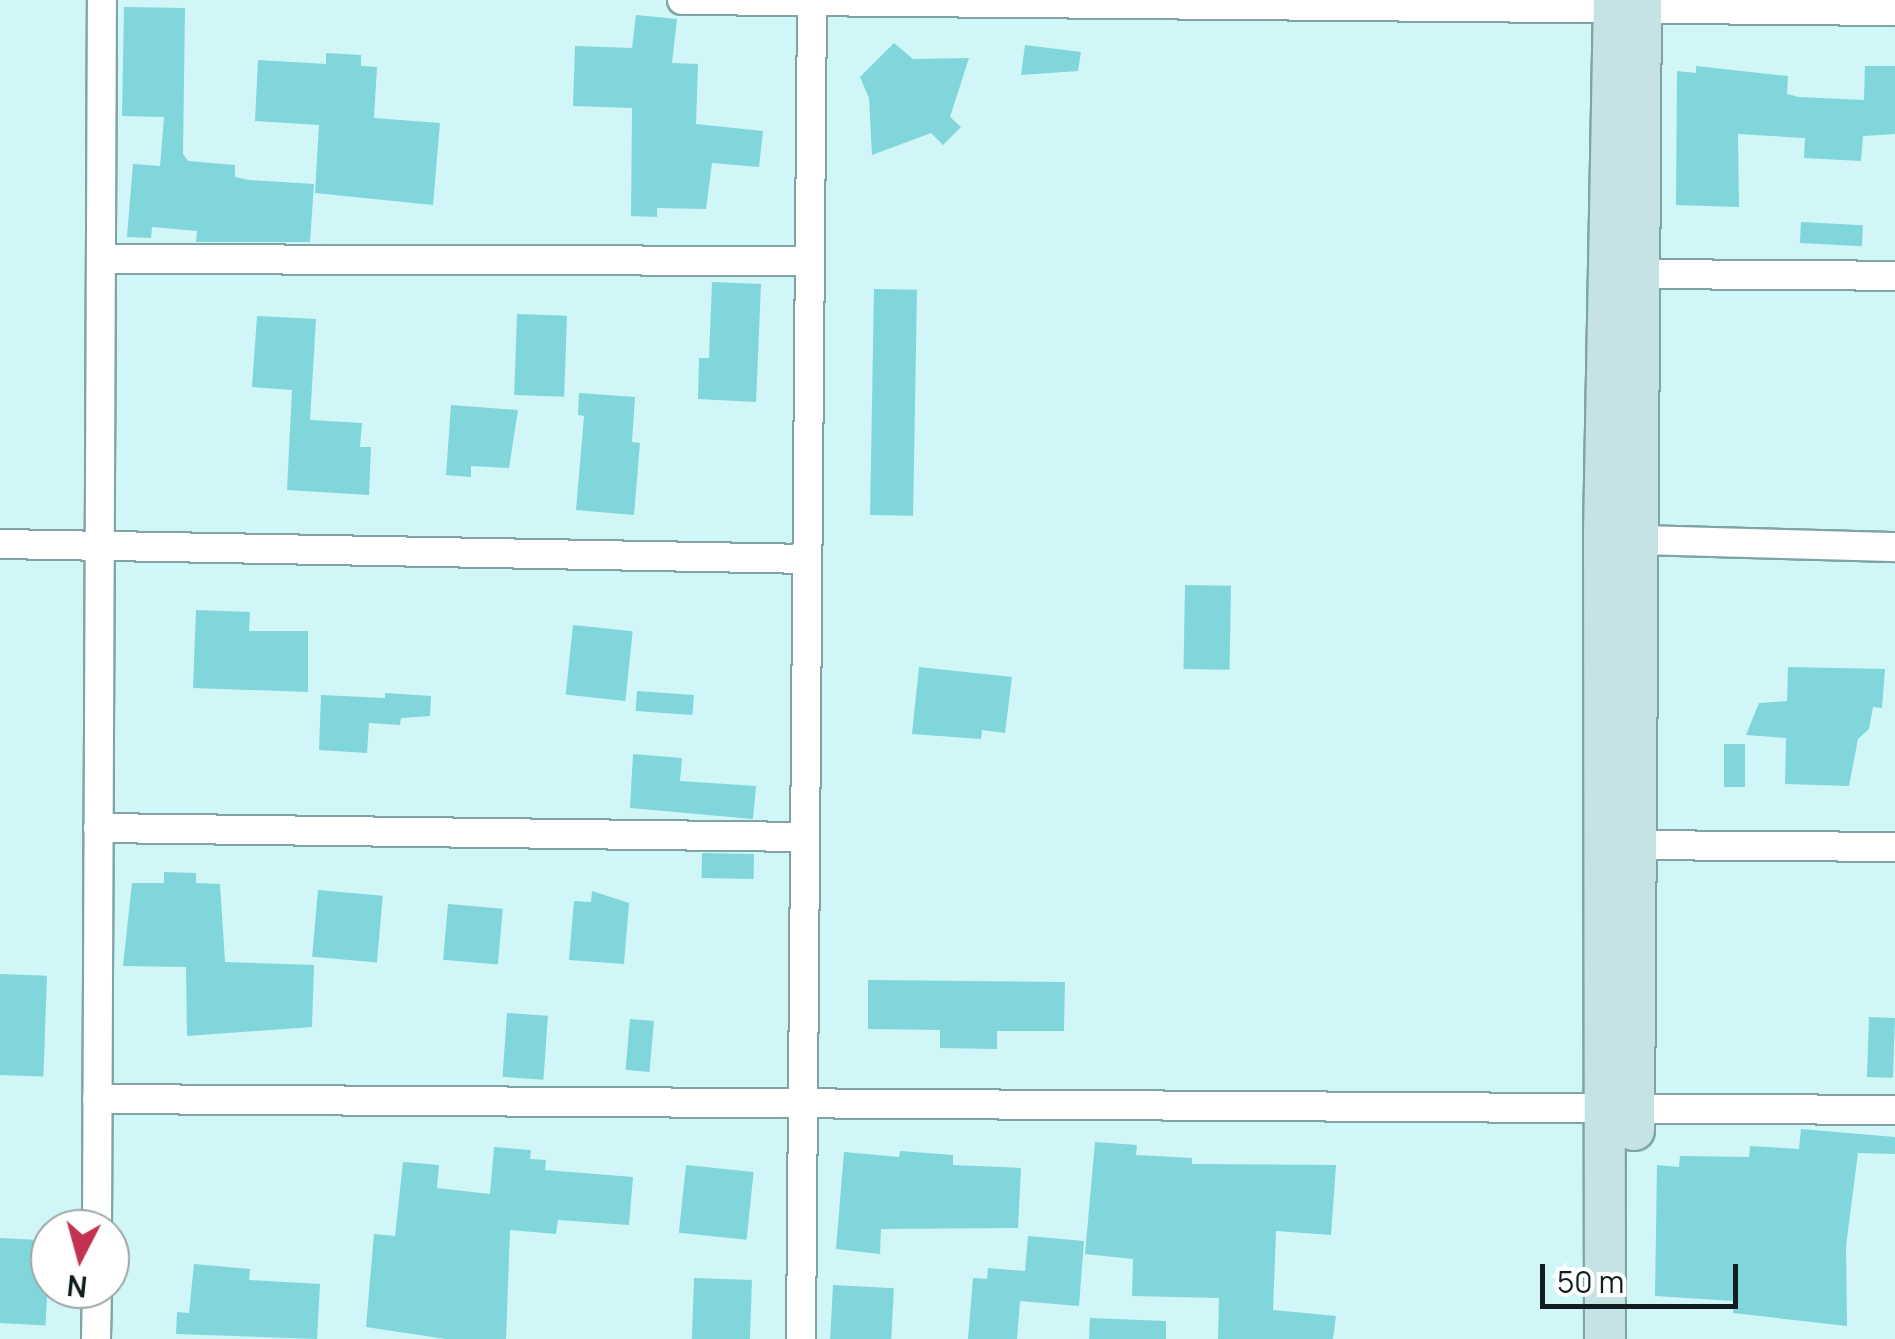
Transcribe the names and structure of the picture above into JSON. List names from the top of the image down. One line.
{"scale_bar":"50 m","north":"bottom"}
